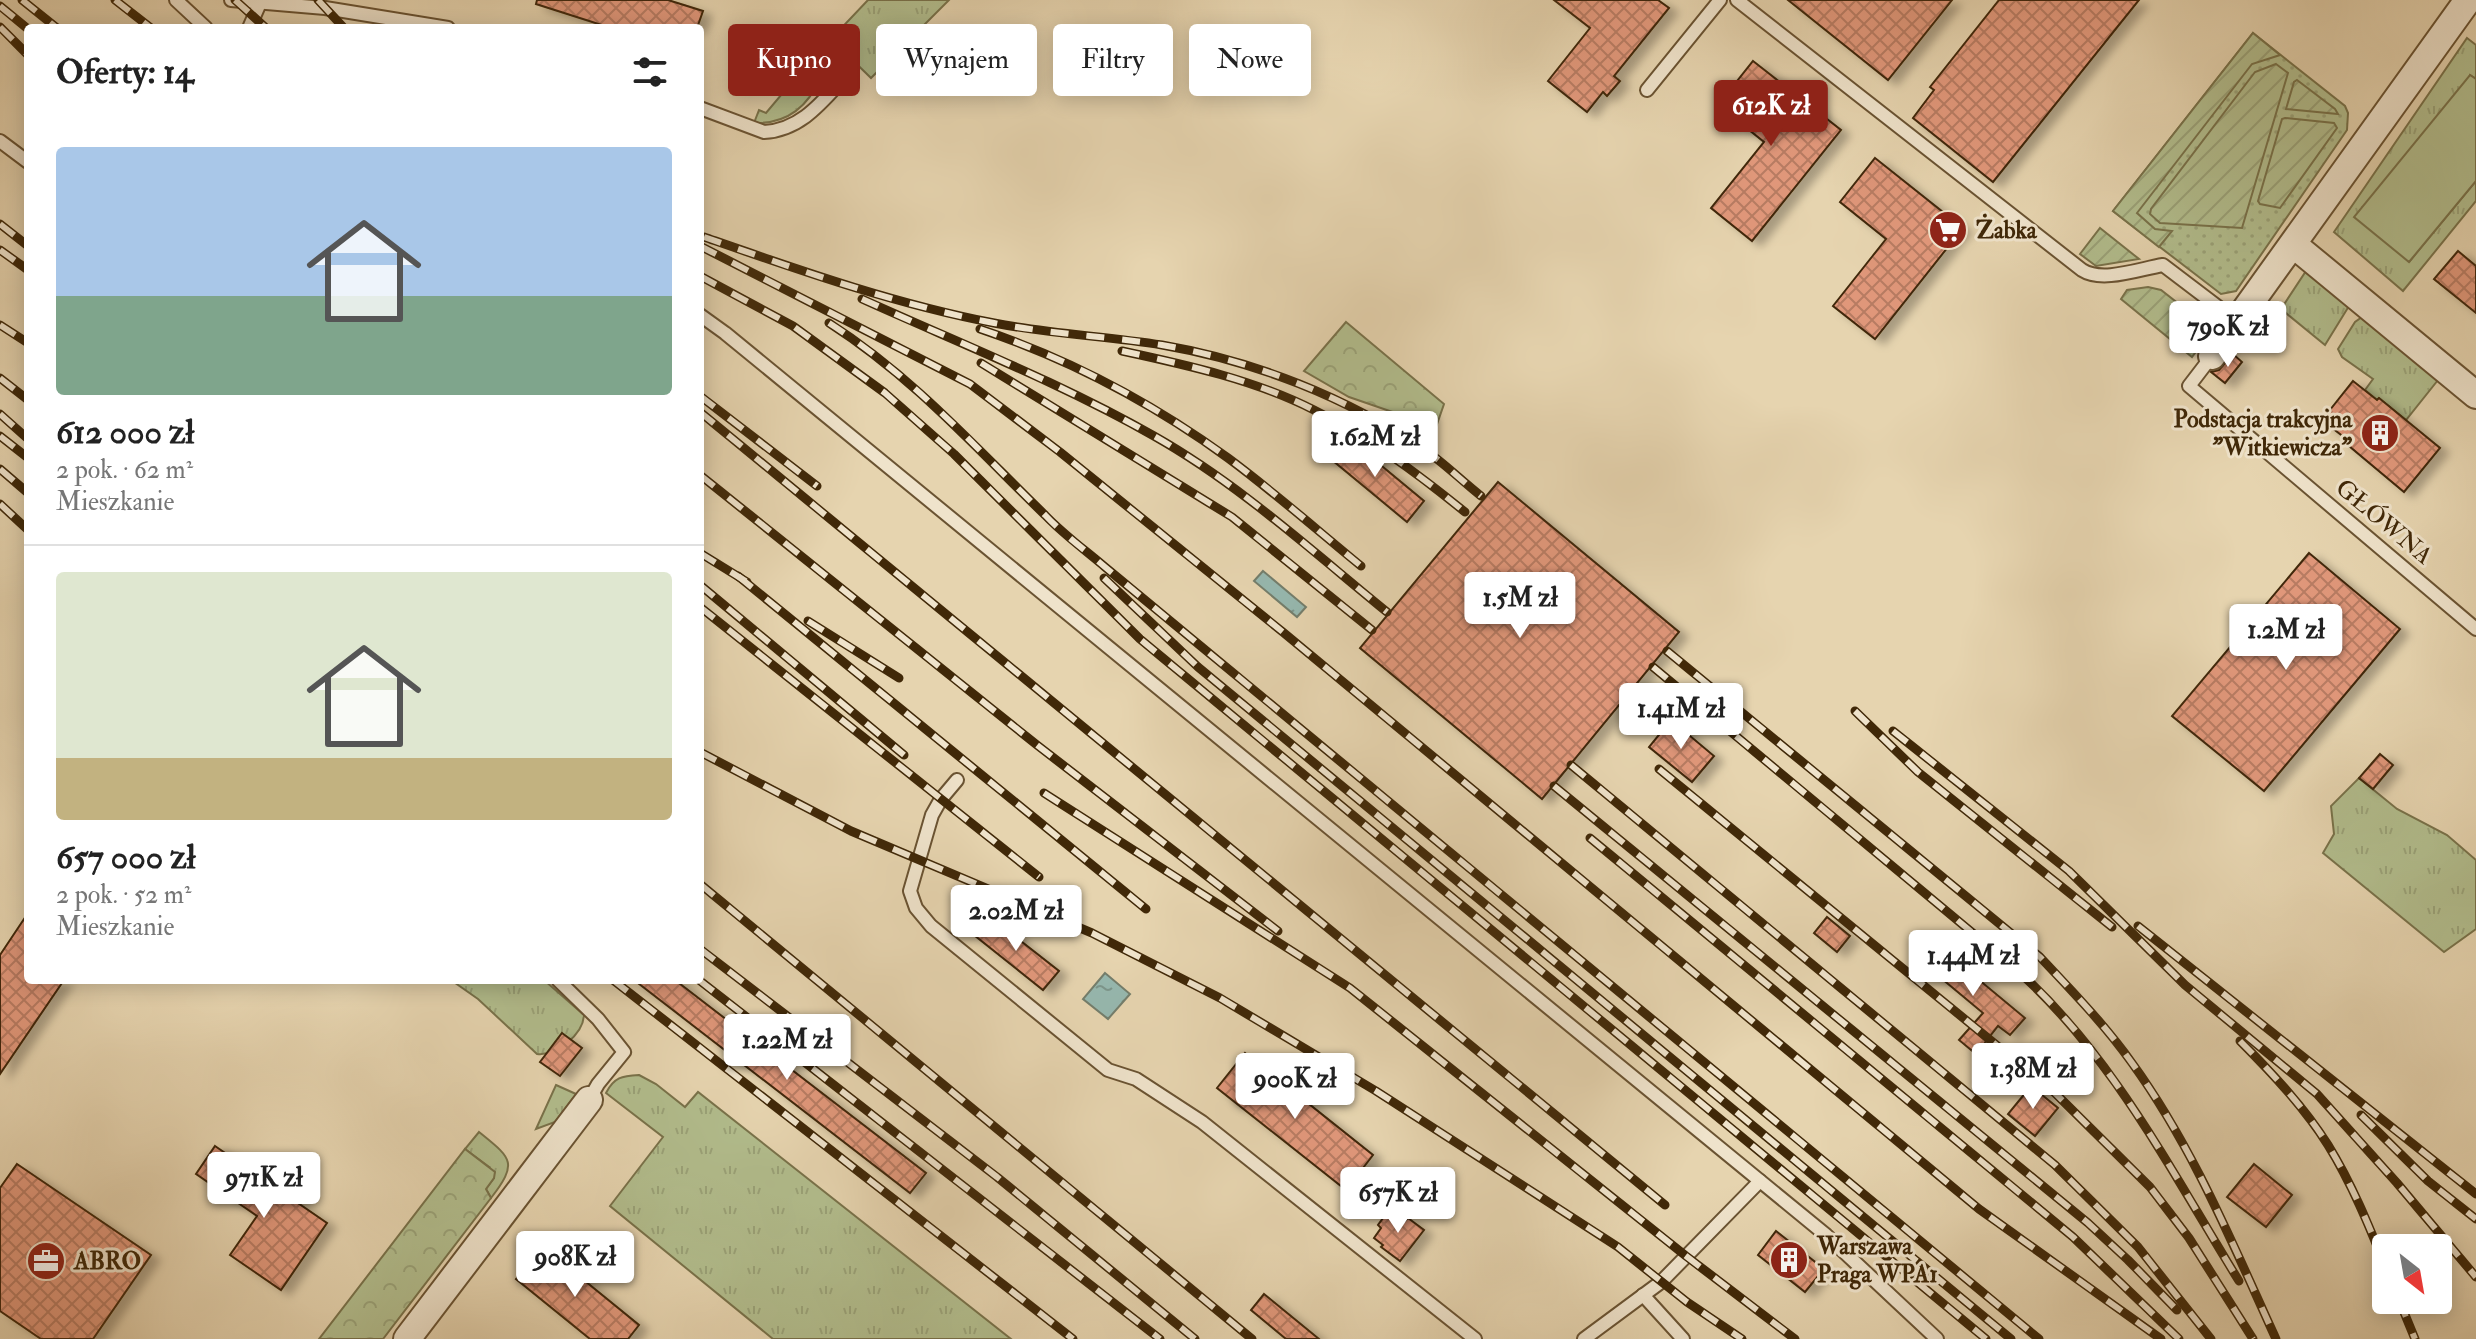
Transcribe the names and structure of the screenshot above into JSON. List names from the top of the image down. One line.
{"streets":{"lane":["GŁÓWNA"]},"places":{"supermarket":["Żabka"],"building":["Podstacja trakcyjna \"Witkiewicza\"","Warszawa Praga WPA1"],"office":["ABRO"]},"north":"bottom right","page":{"chip":["Kupno","Wynajem","Filtry","Nowe"],"heading":"Oferty: 14","price":["612K zł","790K zł","1.62M zł","1.5M zł","1.2M zł","1.41M zł","2.02M zł","1.44M zł","1.22M zł","1.38M zł","900K zł","971K zł","657K zł","908K zł"],"list":[{"name":"612 000 zł","note":"2 pok. · 62 m² · Mieszkanie"},{"name":"657 000 zł","note":"2 pok. · 52 m² · Mieszkanie"}]}}
